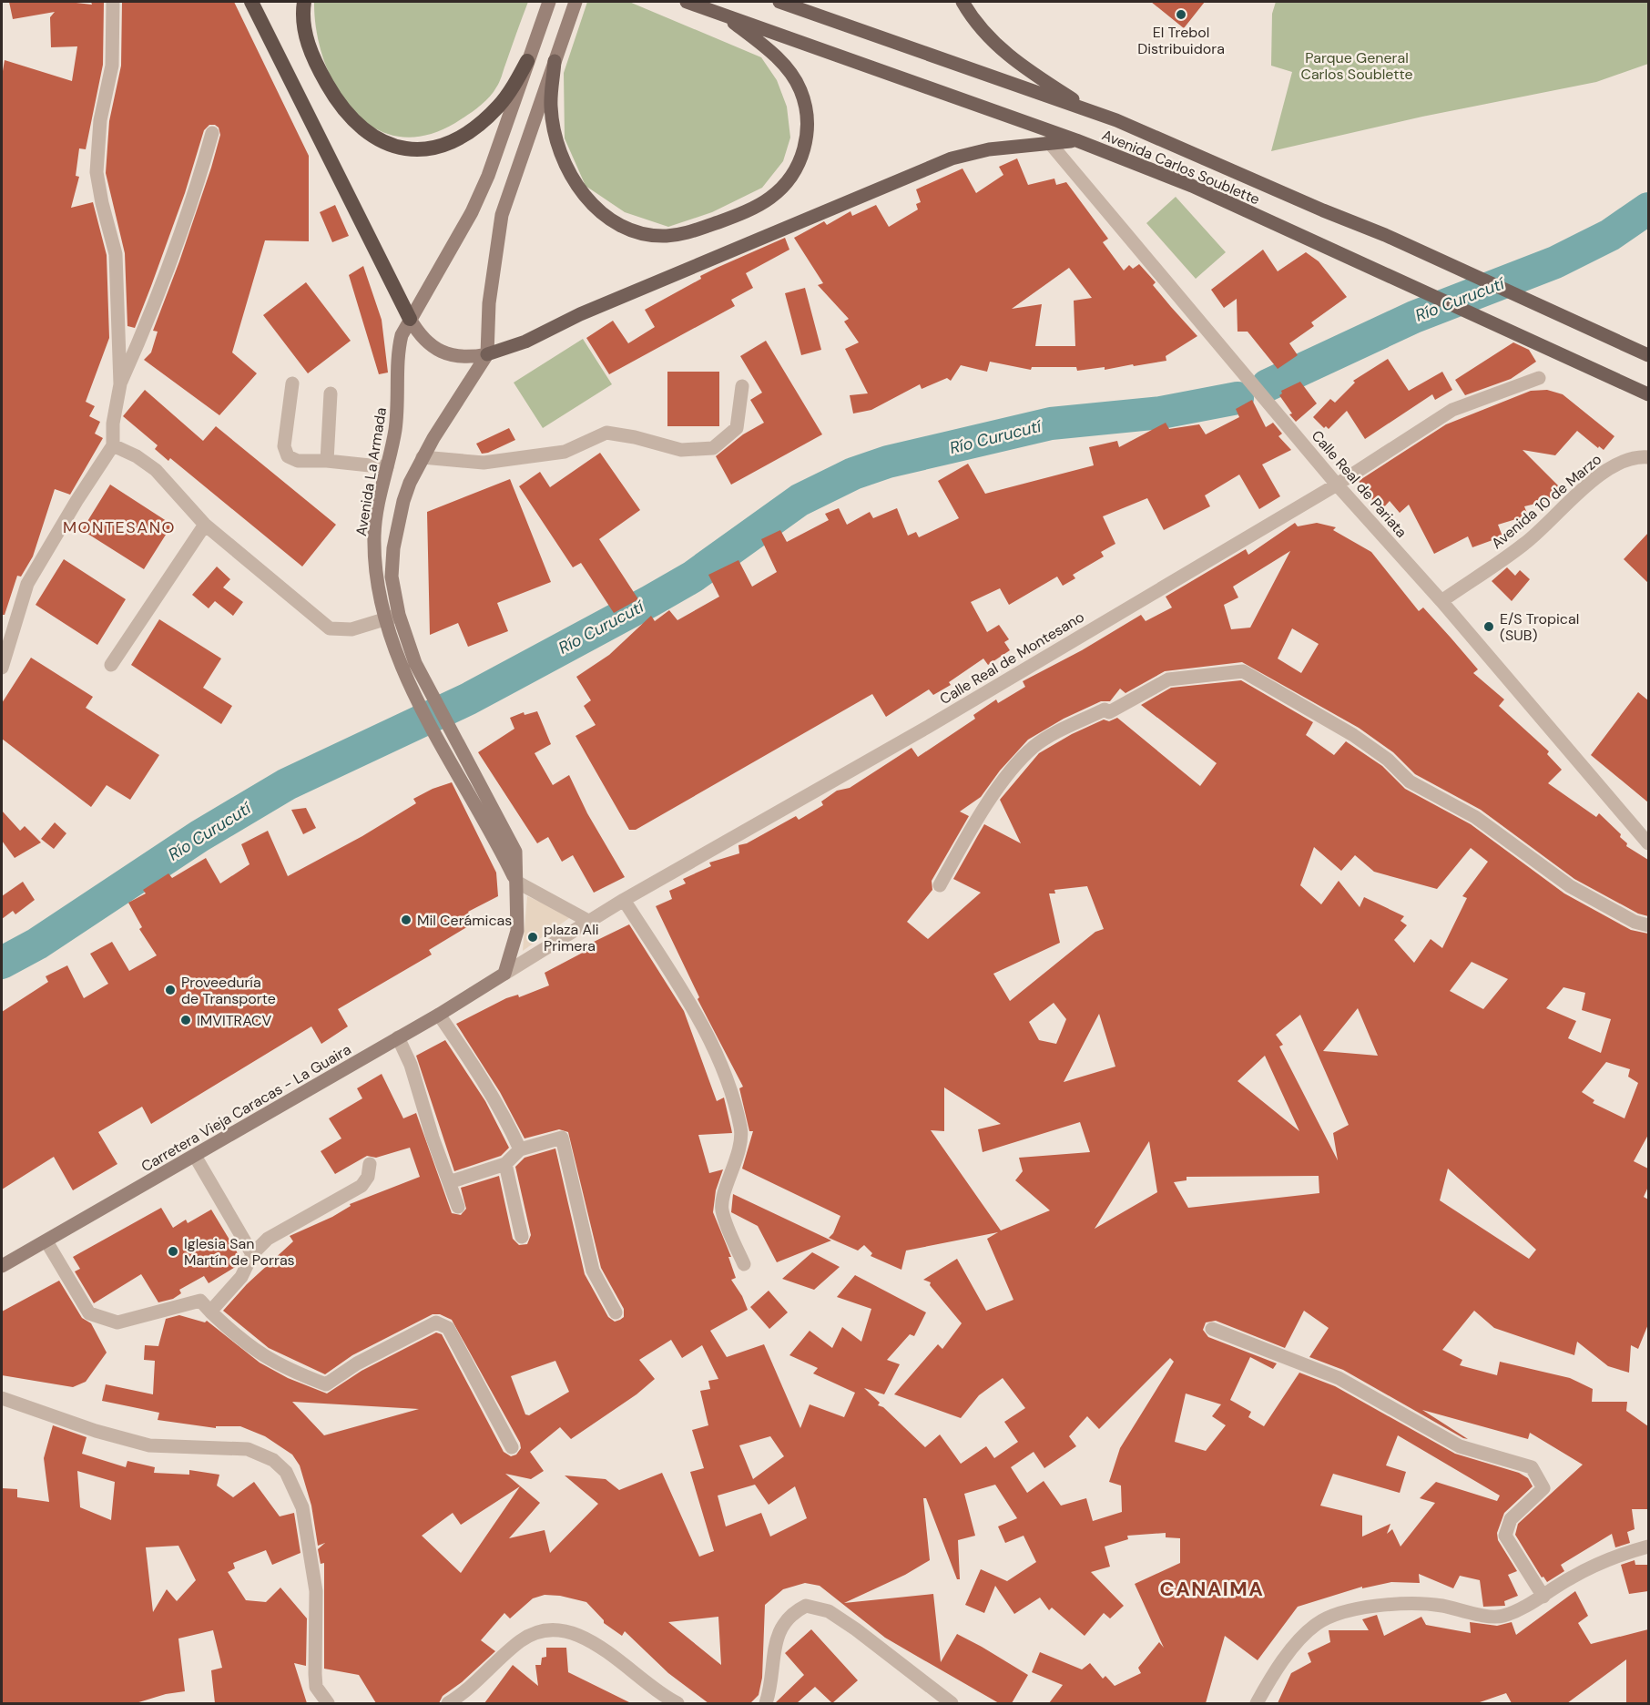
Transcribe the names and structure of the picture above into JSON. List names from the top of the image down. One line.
{"streets":{"main road":["Avenida Carlos Soublette","Avenida La Armada","Carretera Vieja Caracas - La Guaira"],"street":["Calle Real de Pariata","Avenida 10 de Marzo","Calle Real de Montesano"]},"crossings":[["Avenida La Armada","Calle Real de Montesano"],["Avenida La Armada","Carretera Vieja Caracas - La Guaira"],["Calle Real de Pariata","Avenida 10 de Marzo"],["Calle Real de Pariata","Calle Real de Montesano"],["Calle Real de Montesano","Carretera Vieja Caracas - La Guaira"]],"districts":["MONTESANO","CANAIMA"],"water":["Río Curucutí"],"parks":["Parque General Carlos Soublette"],"places":["El Trebol Distribuidora","E/S Tropical (SUB)","Mil Cerámicas","plaza Ali Primera","Proveeduría de Transporte","IMVITRACV","Iglesia San Martín de Porras"]}
